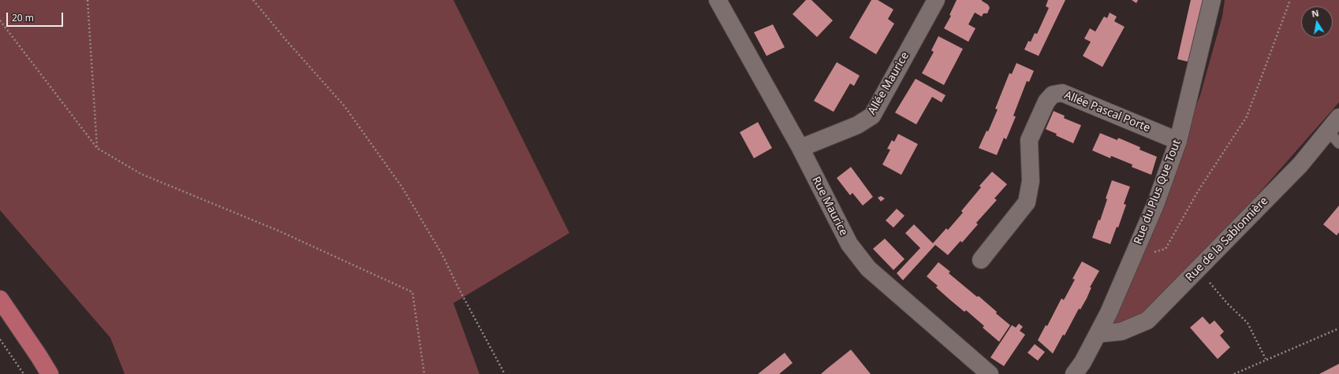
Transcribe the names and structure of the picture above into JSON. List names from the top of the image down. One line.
{"streets":{"street":["Allée Maurice","Allée Pascal Porte","Rue du Plus Que Tout","Rue Maurice","Rue de la Sablonnière"]},"crossings":[["Allée Maurice","Rue Maurice"],["Allée Pascal Porte","Rue du Plus Que Tout"],["Rue du Plus Que Tout","Rue de la Sablonnière"]],"scale_bar":"20 m","north":"top"}
